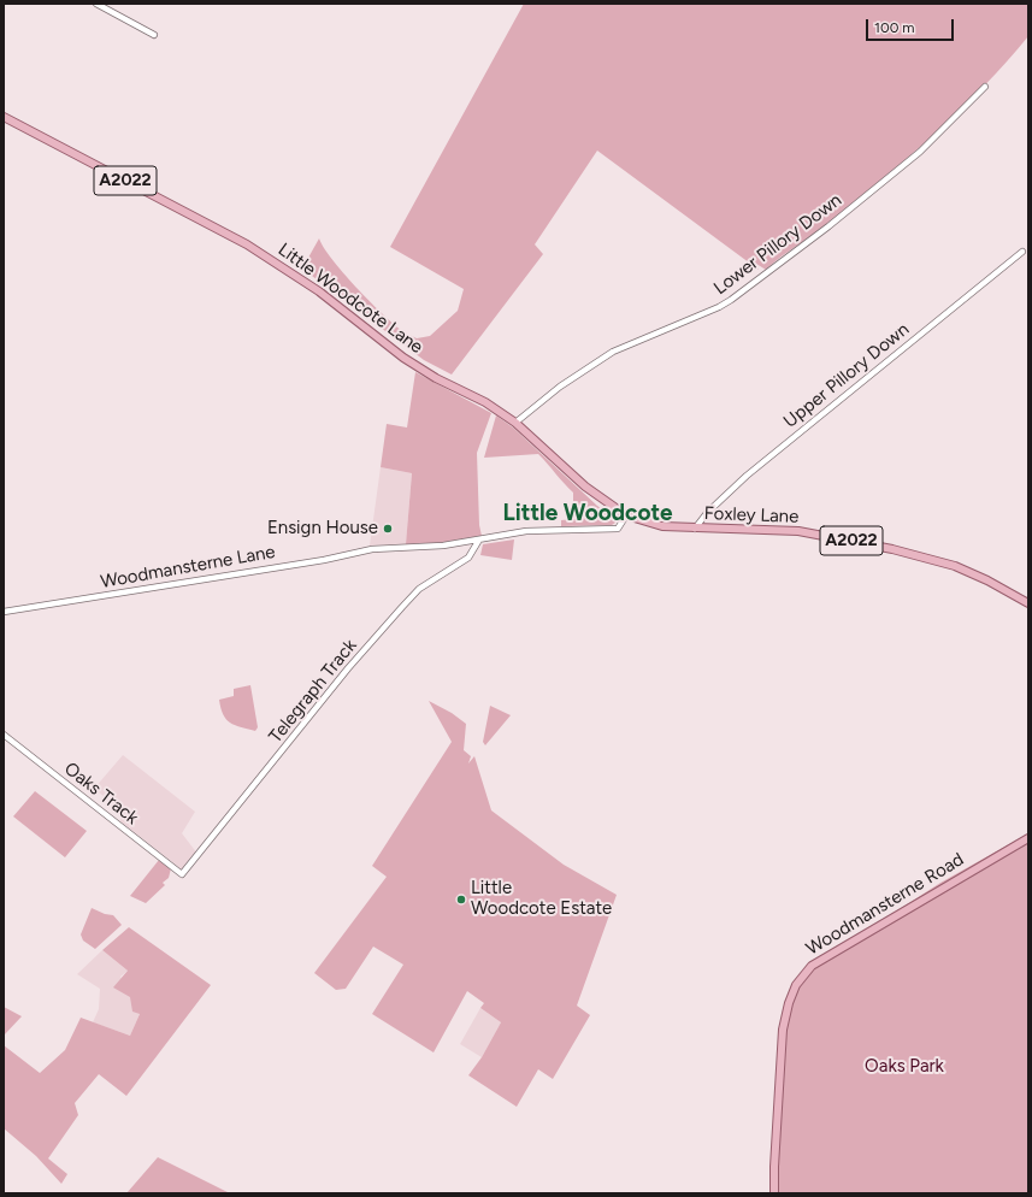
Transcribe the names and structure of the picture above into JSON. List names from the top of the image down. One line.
{"streets":{"main road":["A2022","Little Woodcote Lane","Foxley Lane","Woodmansterne Road"],"street":["Lower Pillory Down","Upper Pillory Down","Woodmansterne Lane","Telegraph Track","Oaks Track"]},"crossings":[["Lower Pillory Down","Little Woodcote Lane"],["Little Woodcote Lane","Foxley Lane"],["Little Woodcote Lane","Woodmansterne Lane"],["Upper Pillory Down","Foxley Lane"],["Woodmansterne Lane","Telegraph Track"],["Telegraph Track","Oaks Track"]],"districts":["Little Woodcote"],"parks":["Oaks Park"],"places":["Ensign House","Little Woodcote Estate"],"scale_bar":"100 m"}
